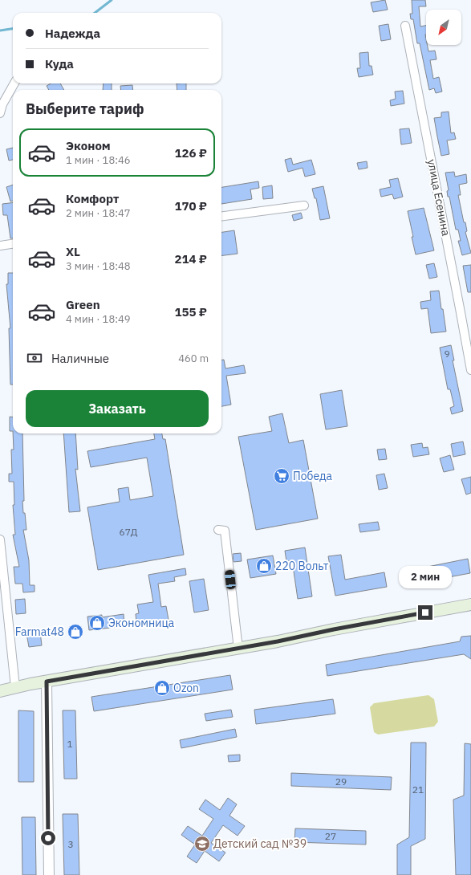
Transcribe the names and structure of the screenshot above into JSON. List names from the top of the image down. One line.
{"streets":{"street":["улица Есенина"]},"places":{"supermarket":["Победа"],"shop":["220 Вольт","Экономница","Farmat48","Ozon"],"school or university":["Детский сад №39"]},"house_numbers":["9","67Д","1","29","21","27","3"],"north":"bottom left","page":{"banner":["Надежда","Куда"],"heading":"Выберите тариф","list":[{"name":"Эконом","note":"1 мин · 18:46","value":"126 ₽"},{"name":"Комфорт","note":"2 мин · 18:47","value":"170 ₽"},{"name":"XL","note":"3 мин · 18:48","value":"214 ₽"},{"name":"Green","note":"4 мин · 18:49","value":"155 ₽"}],"pay":["Наличные","460 m"],"buttons":"Заказать","bubble":"2 мин"}}
